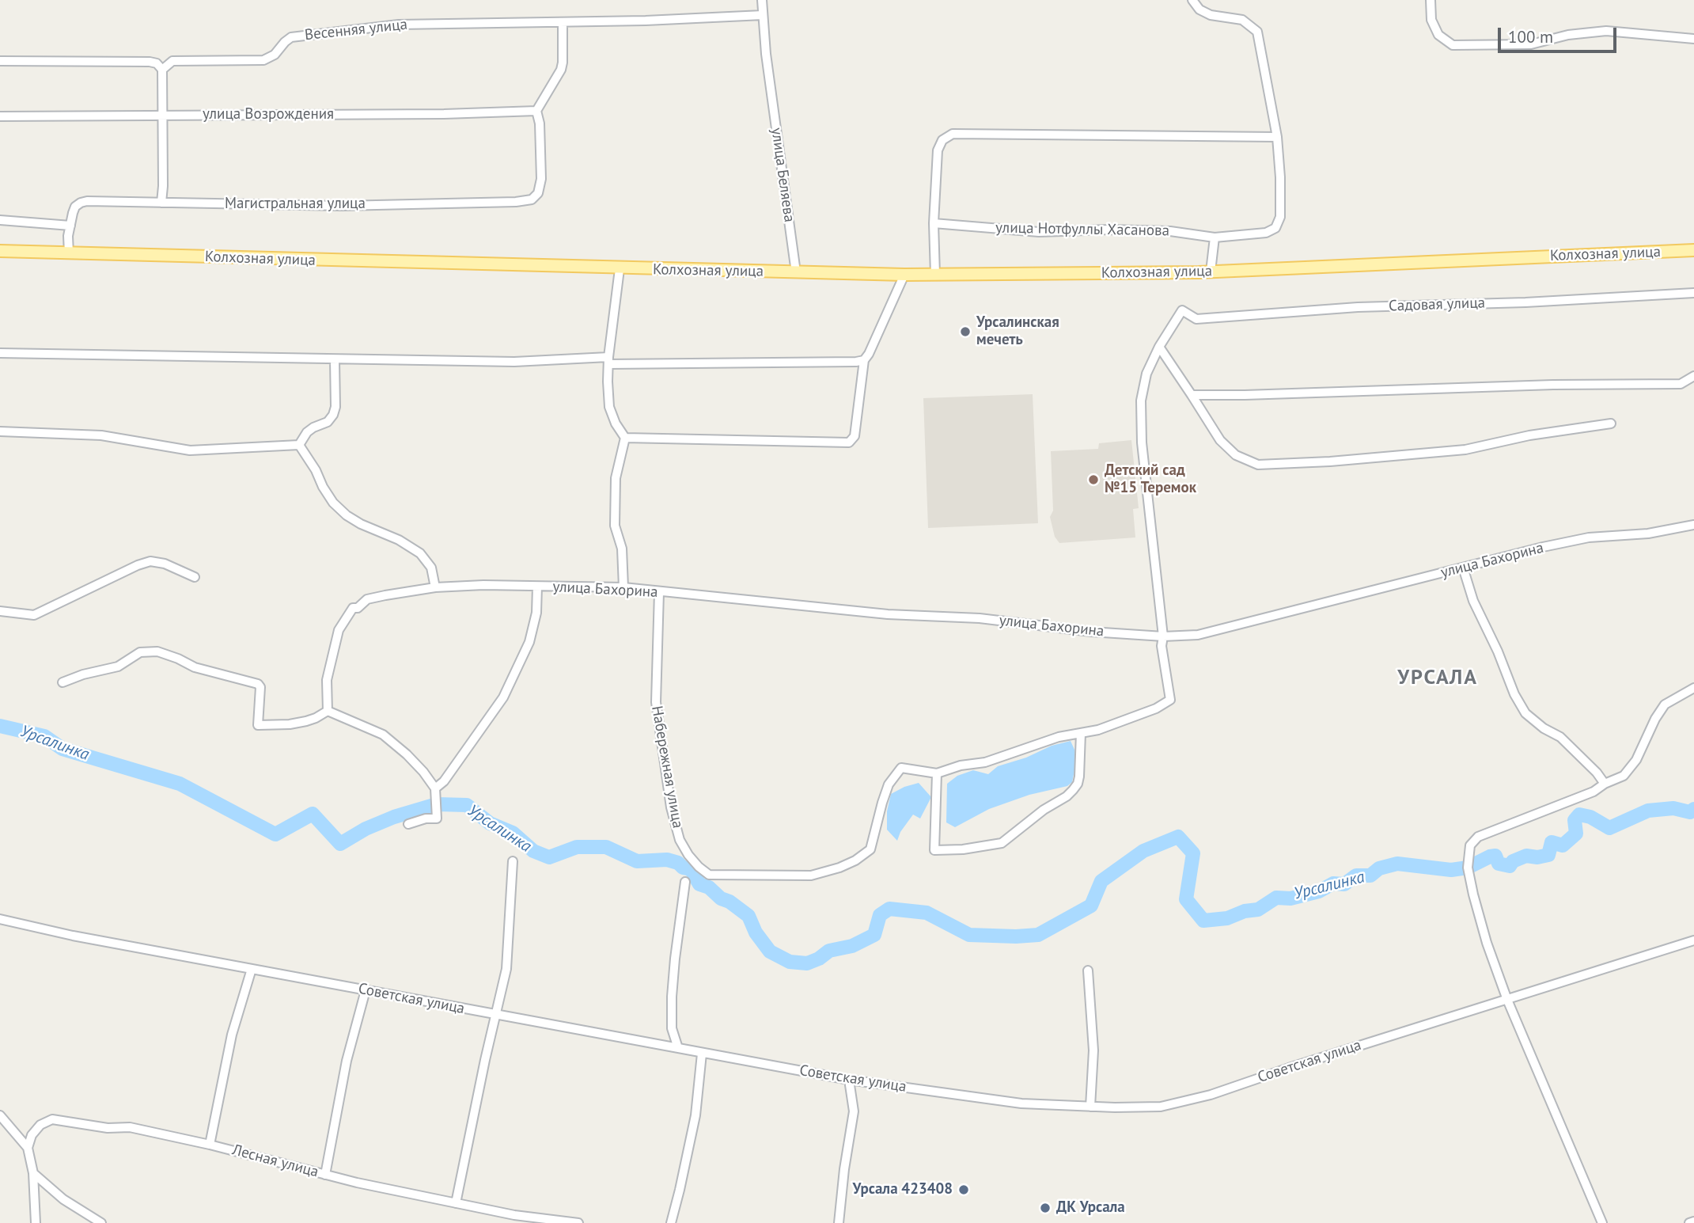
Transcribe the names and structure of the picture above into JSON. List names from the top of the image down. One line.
{"streets":{"main road":["Колхозная улица"],"street":["Весенняя улица","улица Возрождения","улица Беляева","Магистральная улица","улица Нотфуллы Хасанова","Садовая улица","улица Бахорина","Набережная улица","Советская улица","Лесная улица"]},"crossings":[["Весенняя улица","улица Беляева"],["улица Возрождения","Магистральная улица"],["улица Беляева","Колхозная улица"],["Магистральная улица","Колхозная улица"],["улица Бахорина","Набережная улица"]],"districts":["УРСАЛА"],"water":["Урсалинка"],"places":["Урсалинская мечеть","Детский сад №15 Теремок","Урсала 423408","ДК Урсала"],"scale_bar":"100 m"}
